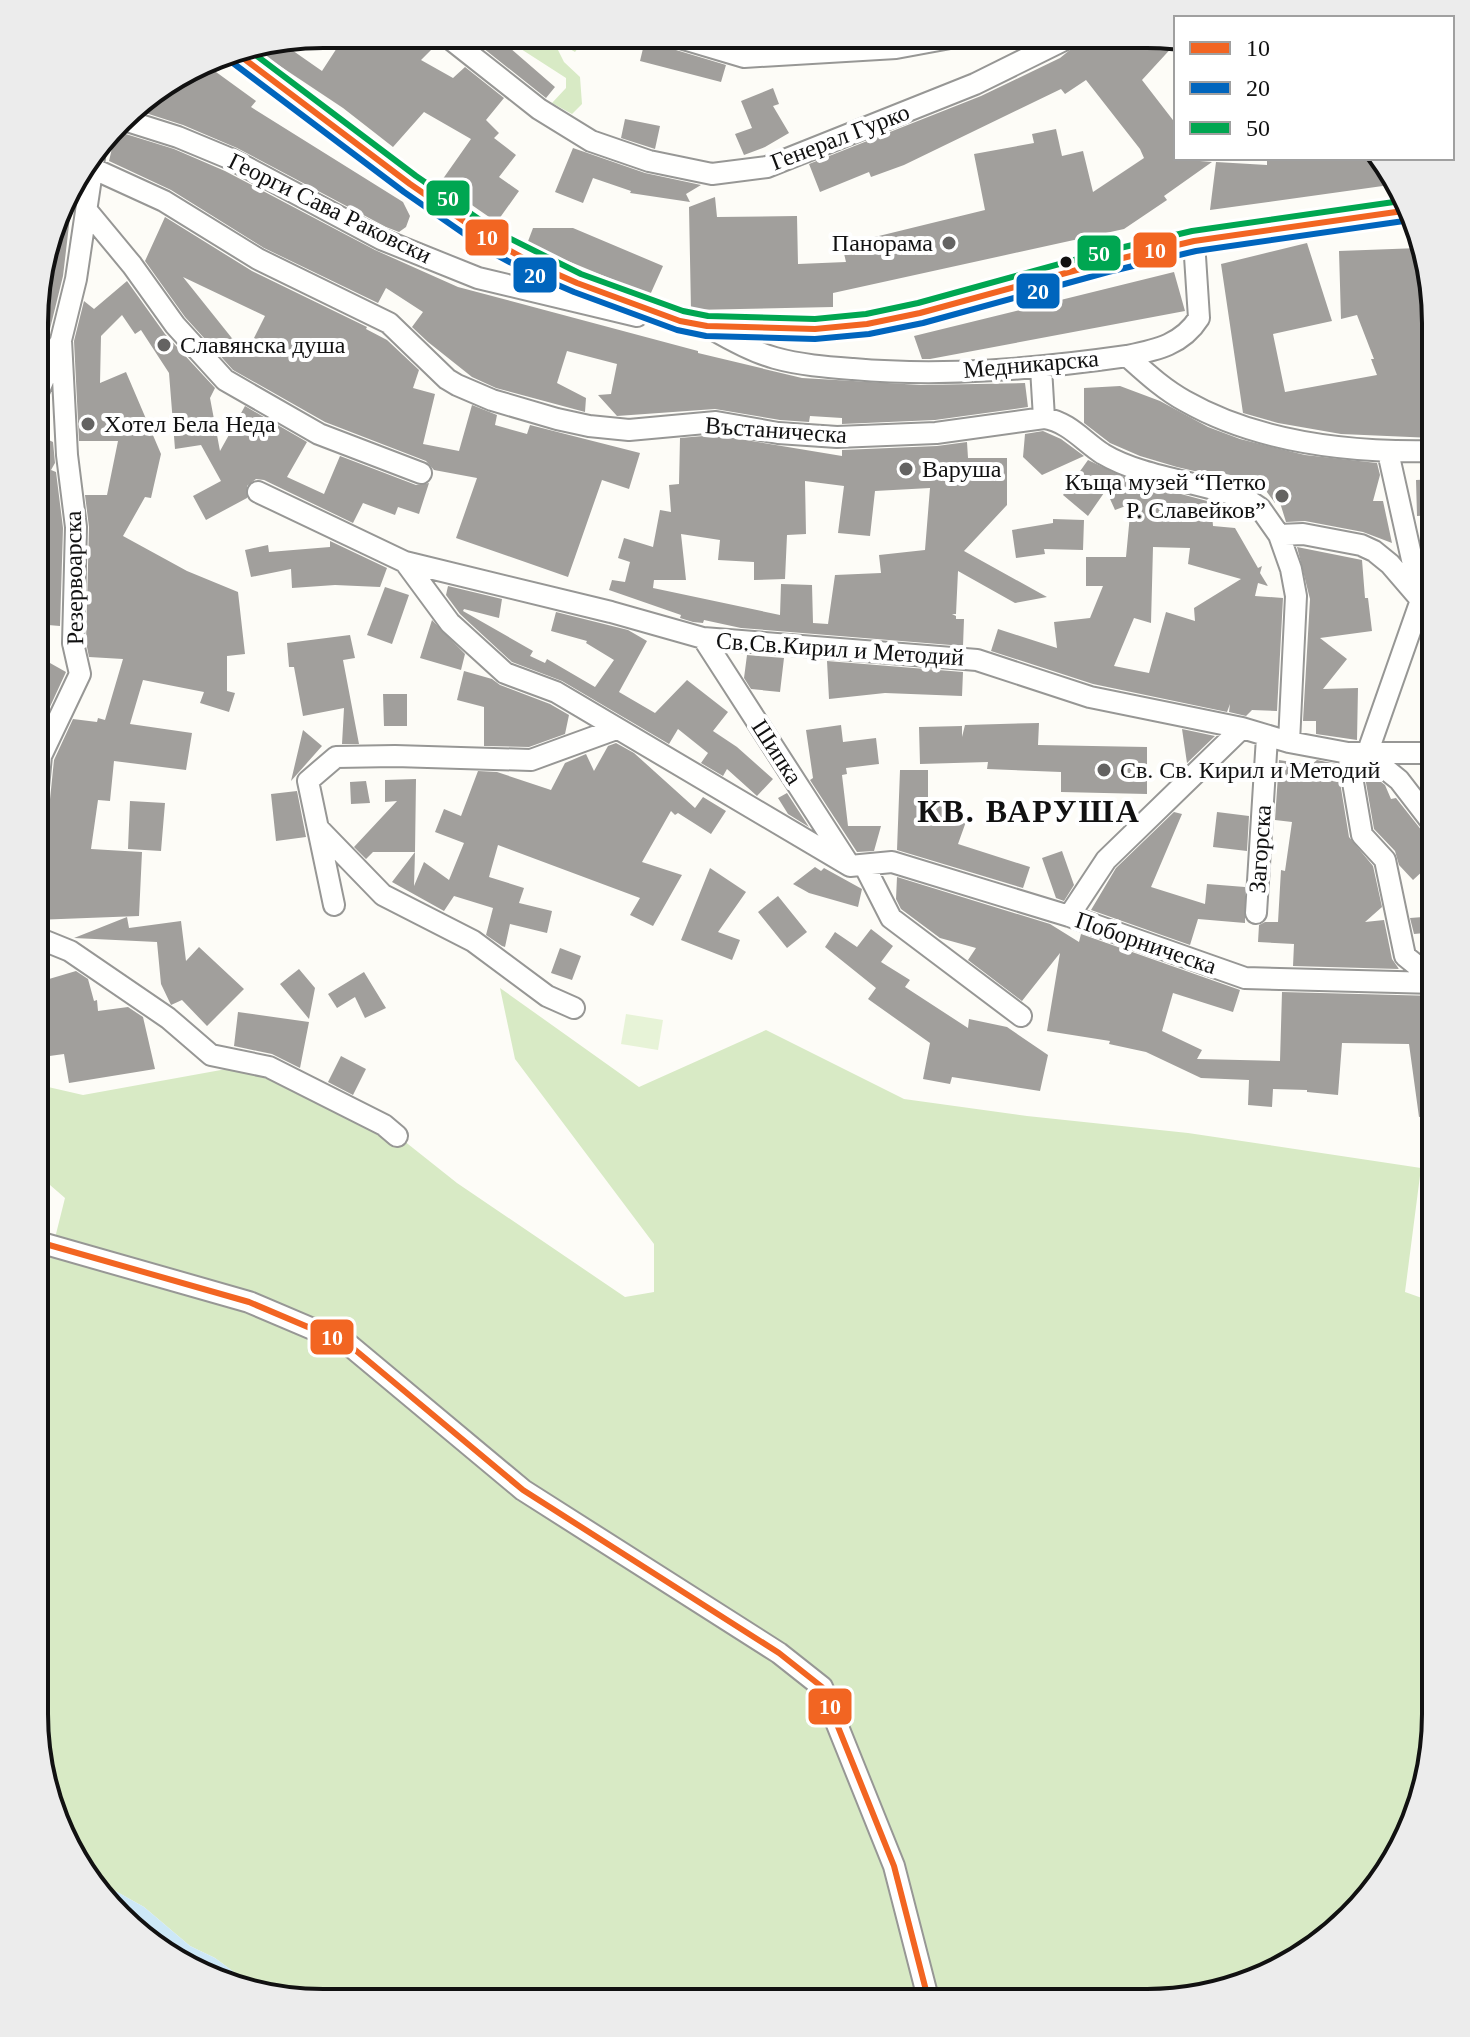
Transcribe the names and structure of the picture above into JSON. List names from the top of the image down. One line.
{"streets":{"street":["Генерал Гурко","Георги Сава Раковски","Медникарска","Въстаническа","Резервоарска","Св.Св.Кирил и Методий","Шипка","Загорска","Поборническа"]},"crossings":[["Св.Св.Кирил и Методий","Шипка"],["Св.Св.Кирил и Методий","Загорска"],["Св.Св.Кирил и Методий","Поборническа"],["Шипка","Поборническа"]],"districts":["КВ. ВАРУША"],"places":["Панорама","Славянска душа","Xотел Бела Неда","Варуша","Къща музей “Петко Р. Славейков”","Св. Св. Кирил и Методий"],"lines":["transit line 50","transit line 10","transit line 20"],"legend":["10","20","50"]}
